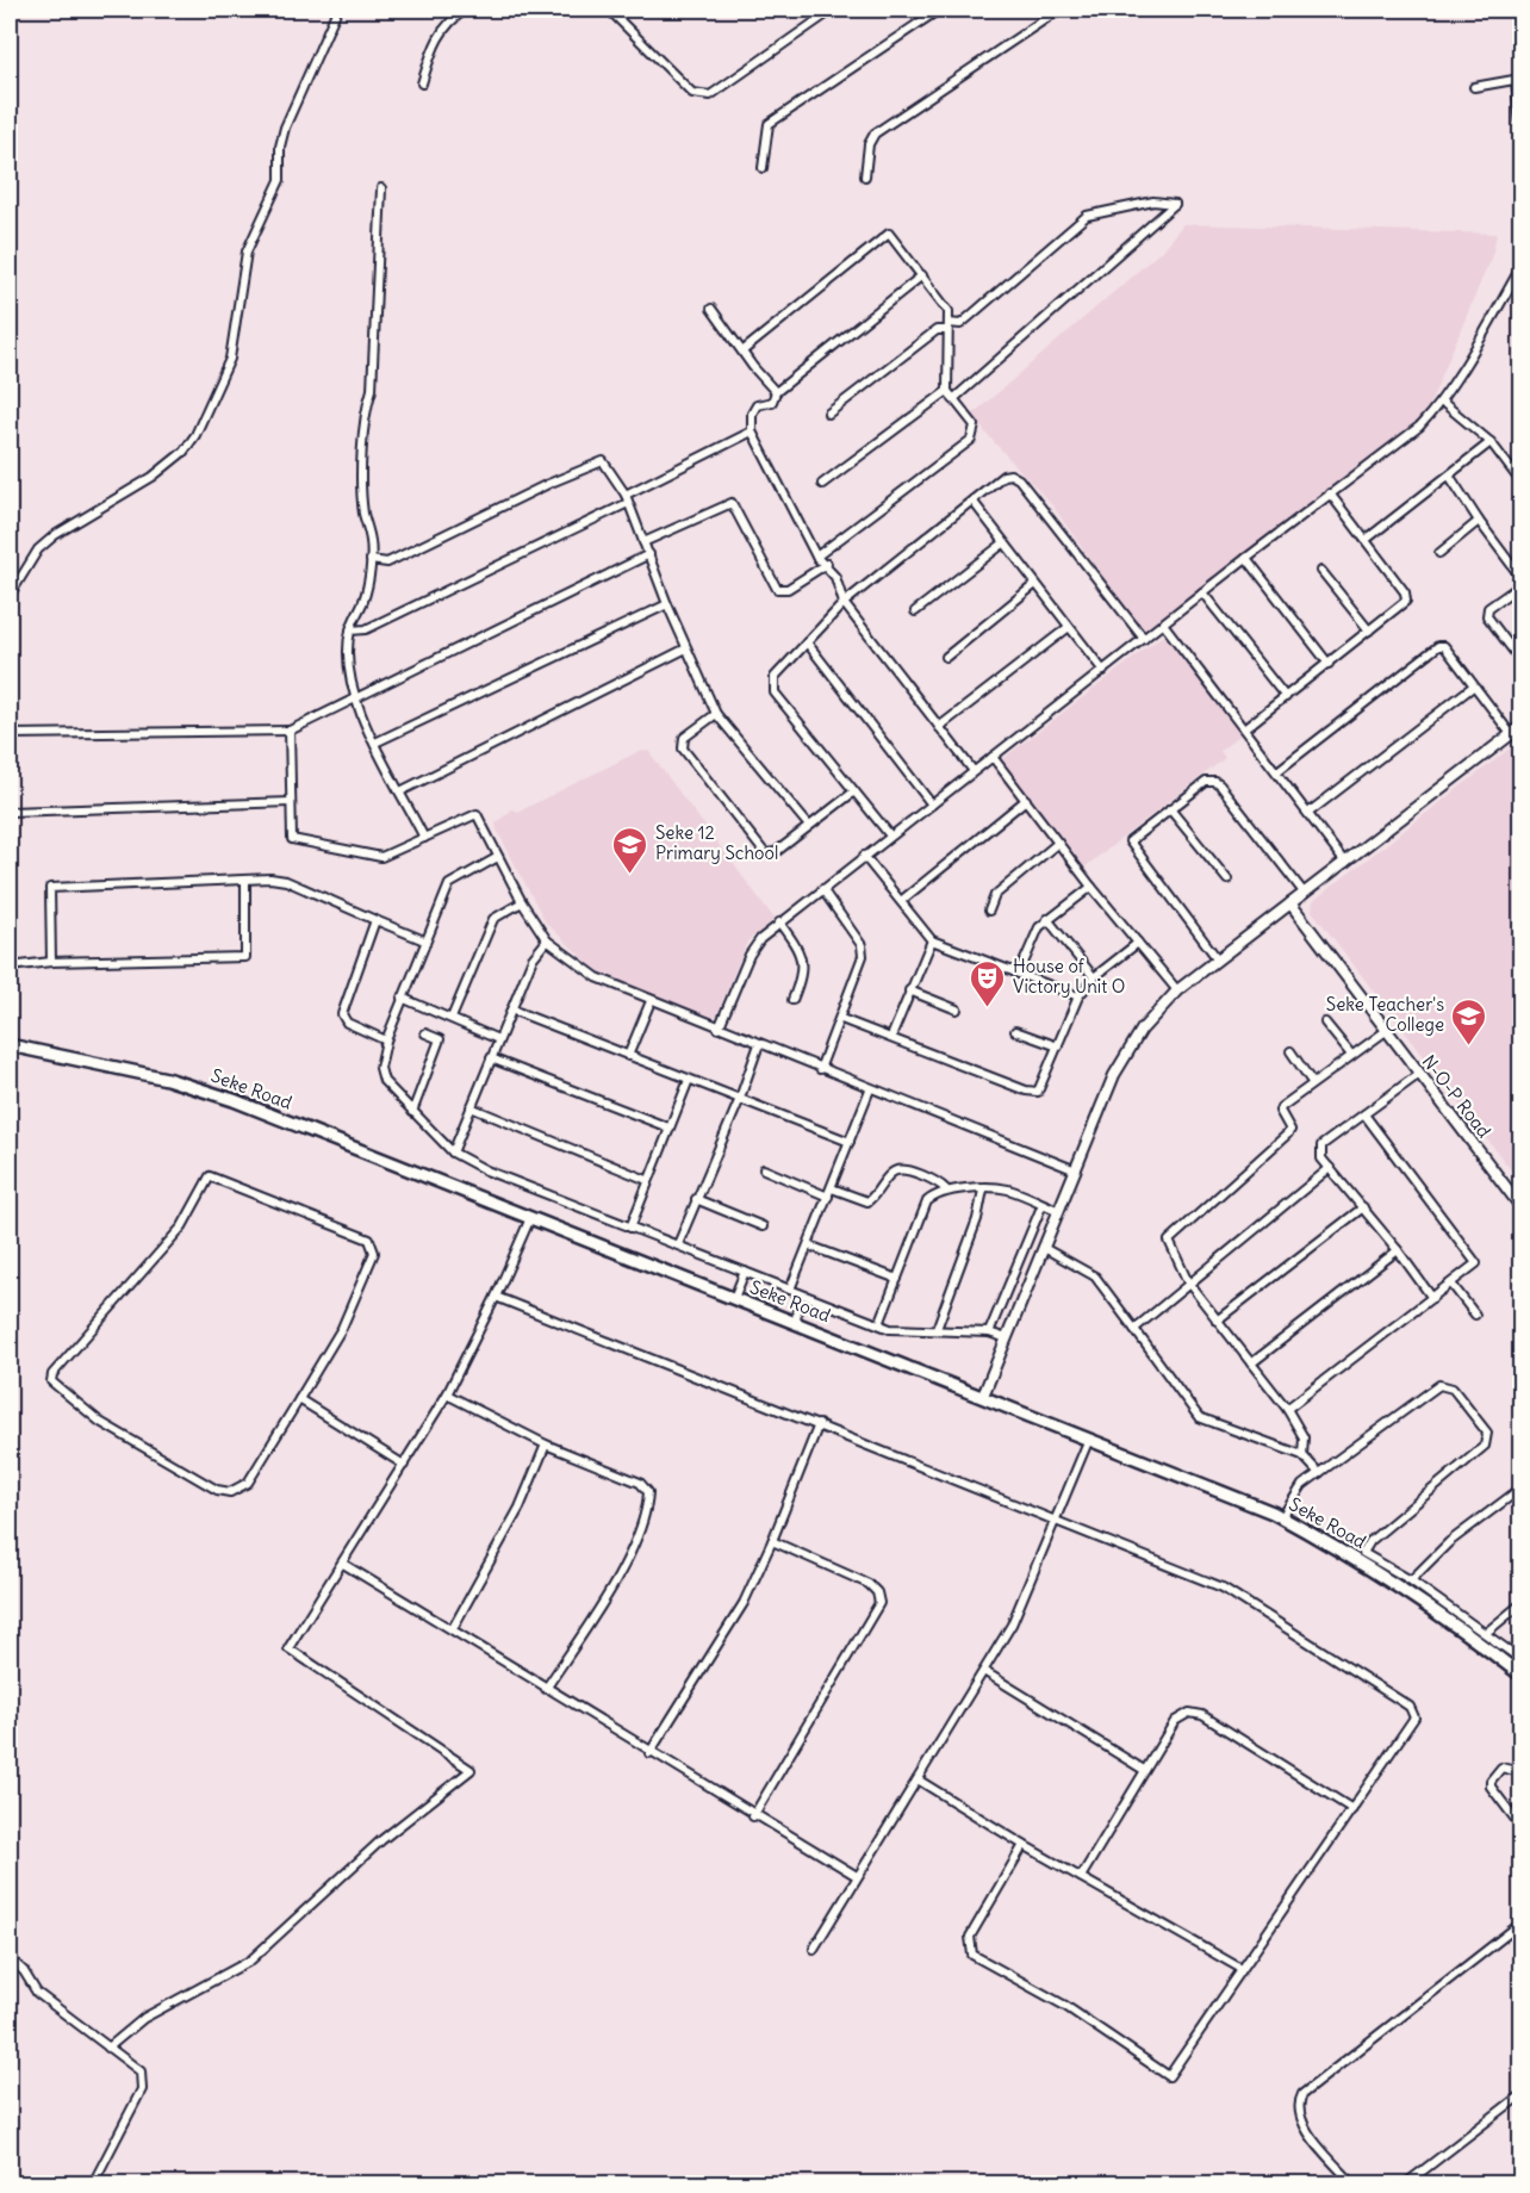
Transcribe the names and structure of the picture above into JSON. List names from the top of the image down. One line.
{"streets":{"main road":["Seke Road"],"street":["N-O-P Road"]},"places":{"school or university":["Seke 12 Primary School","Seke Teacher's College"],"theatre":["House of Victory Unit O"]}}
